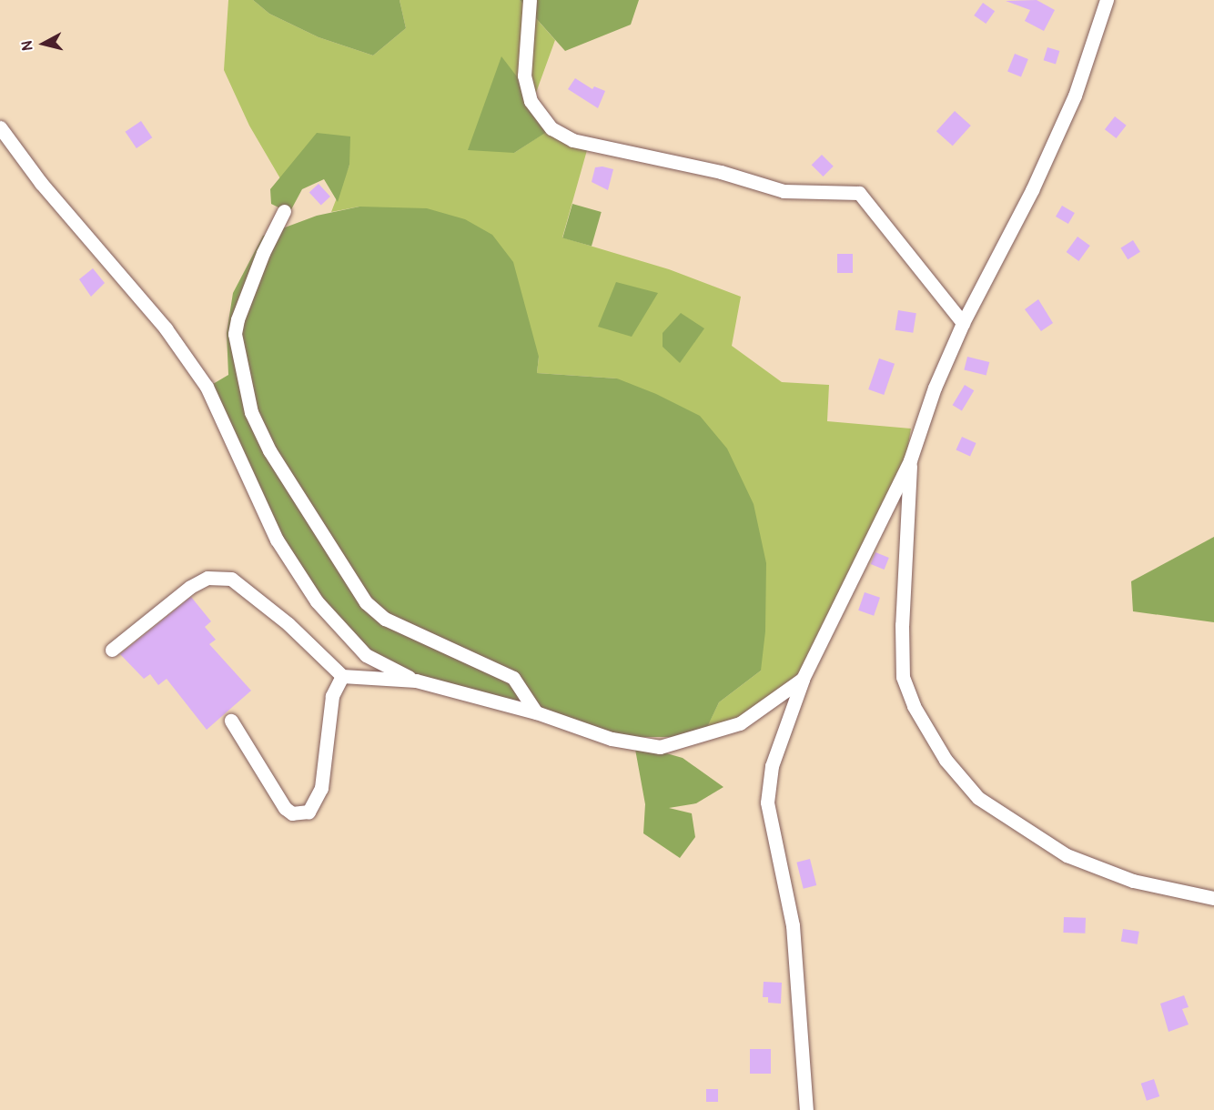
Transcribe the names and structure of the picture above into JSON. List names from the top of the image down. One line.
{"north":"left"}
